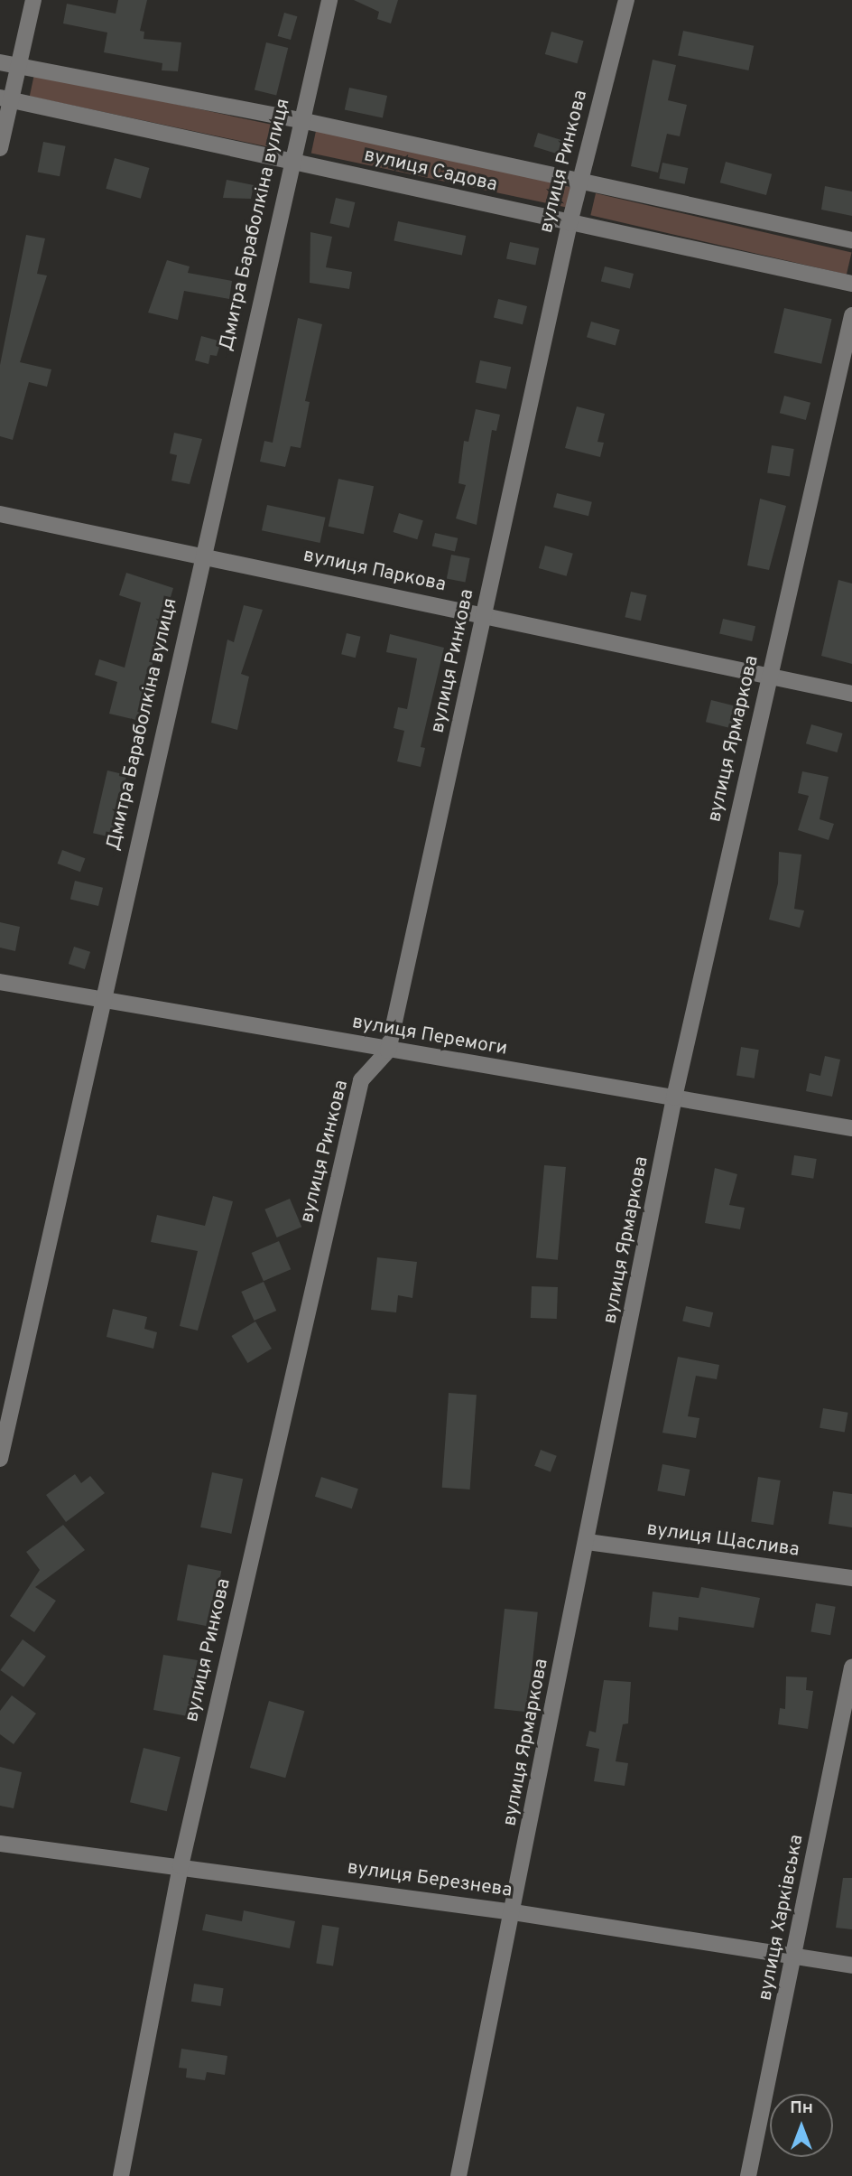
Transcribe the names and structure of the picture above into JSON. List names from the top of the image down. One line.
{"streets":{"street":["вулиця Ринкова","вулиця Садова","Дмитра Бараболкіна вулиця","вулиця Паркова","вулиця Ярмаркова","вулиця Перемоги","вулиця Щаслива","вулиця Березнева","вулиця Харківська"]},"crossings":[["вулиця Ринкова","вулиця Садова"],["вулиця Ринкова","вулиця Паркова"],["вулиця Ринкова","вулиця Перемоги"],["вулиця Ринкова","вулиця Березнева"],["вулиця Садова","Дмитра Бараболкіна вулиця"],["Дмитра Бараболкіна вулиця","вулиця Паркова"],["Дмитра Бараболкіна вулиця","вулиця Перемоги"],["вулиця Паркова","вулиця Ярмаркова"],["вулиця Ярмаркова","вулиця Перемоги"],["вулиця Ярмаркова","вулиця Щаслива"],["вулиця Ярмаркова","вулиця Березнева"],["вулиця Березнева","вулиця Харківська"]],"north":"top"}
